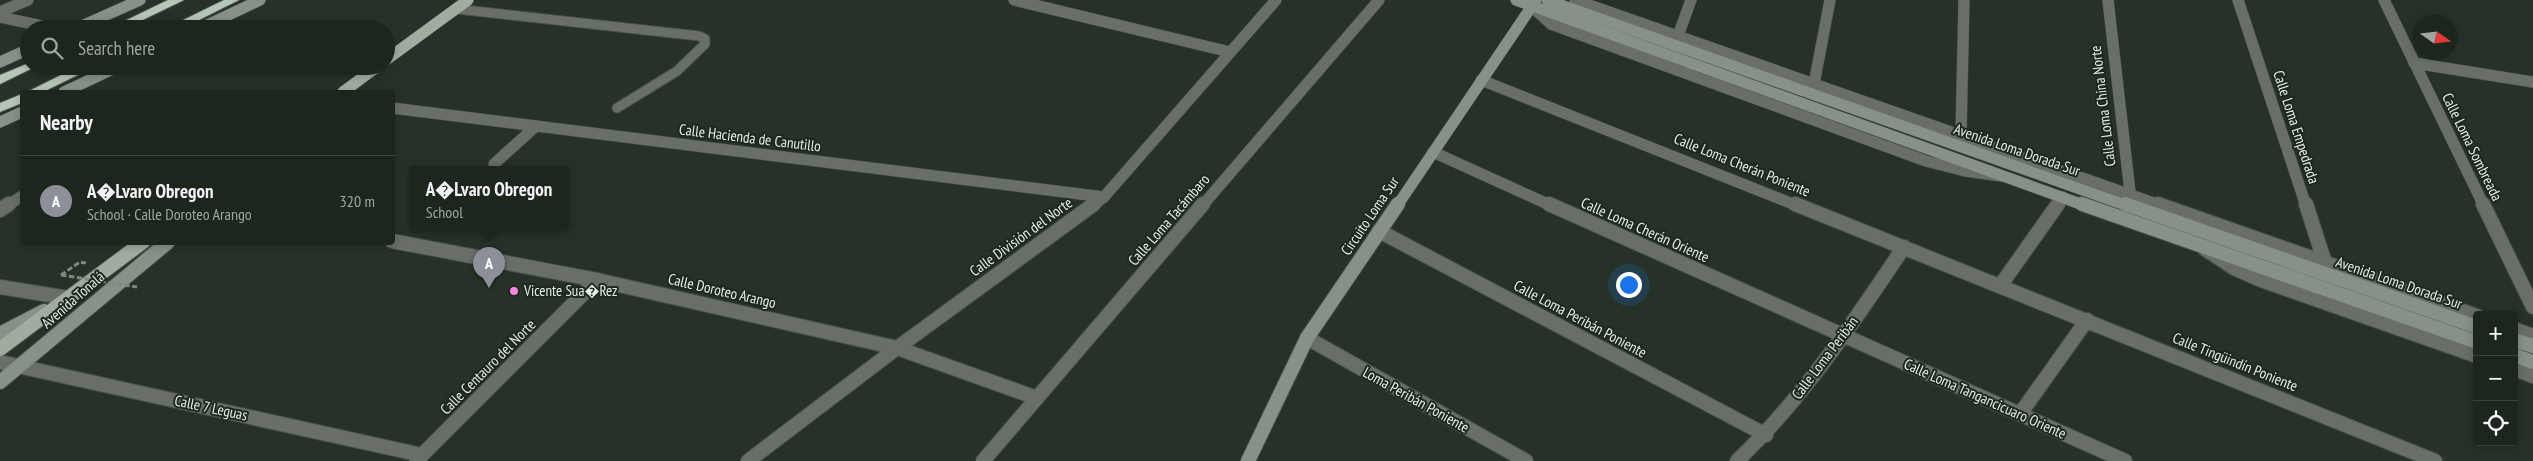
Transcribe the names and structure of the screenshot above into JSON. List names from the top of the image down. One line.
{"streets":{"main road":["Avenida Tonalá"],"street":["Calle Loma China Norte","Calle Loma Empedrada","Calle Hacienda de Canutillo","Calle Loma Sombreada","Avenida Loma Dorada Sur","Calle Loma Cherán Poniente","Circuito Loma Sur","Calle Loma Tacámbaro","Calle Loma Cherán Oriente","Calle División del Norte","Calle Doroteo Arango","Calle Loma Peribán Poniente","Calle Loma Peribán","Calle Tingüindín Poniente","Calle Centauro del Norte","Calle Loma Tangancicuaro Oriente","Loma Peribán Poniente","Calle 7 Leguas"]},"crossings":[["Calle Loma China Norte","Avenida Loma Dorada Sur"],["Calle Loma Empedrada","Avenida Loma Dorada Sur"],["Calle Hacienda de Canutillo","Calle División del Norte"],["Avenida Loma Dorada Sur","Circuito Loma Sur"],["Calle Loma Cherán Poniente","Circuito Loma Sur"],["Calle Loma Cherán Poniente","Calle Loma Peribán"],["Calle Loma Cherán Poniente","Calle Tingüindín Poniente"],["Circuito Loma Sur","Calle Loma Cherán Oriente"],["Circuito Loma Sur","Calle Loma Peribán Poniente"],["Circuito Loma Sur","Loma Peribán Poniente"],["Calle Loma Tacámbaro","Calle Doroteo Arango"],["Calle Loma Cherán Oriente","Calle Loma Peribán"],["Calle Loma Cherán Oriente","Calle Loma Tangancicuaro Oriente"],["Calle División del Norte","Calle Doroteo Arango"],["Calle Doroteo Arango","Calle Centauro del Norte"],["Avenida Tonalá","Calle 7 Leguas"],["Calle Loma Peribán Poniente","Calle Loma Peribán"],["Calle Loma Peribán","Calle Loma Tangancicuaro Oriente"],["Calle Centauro del Norte","Calle 7 Leguas"]],"places":["Vicente Sua�Rez"],"north":"right","page":{"search":"Search here","heading":"Nearby","list":[{"mark":"A","name":"A�Lvaro Obregon","note":"School · Calle Doroteo Arango","value":"320 m"}],"popup":["A�Lvaro Obregon","School"],"pins":"A","map_buttons":["+","−"]}}
